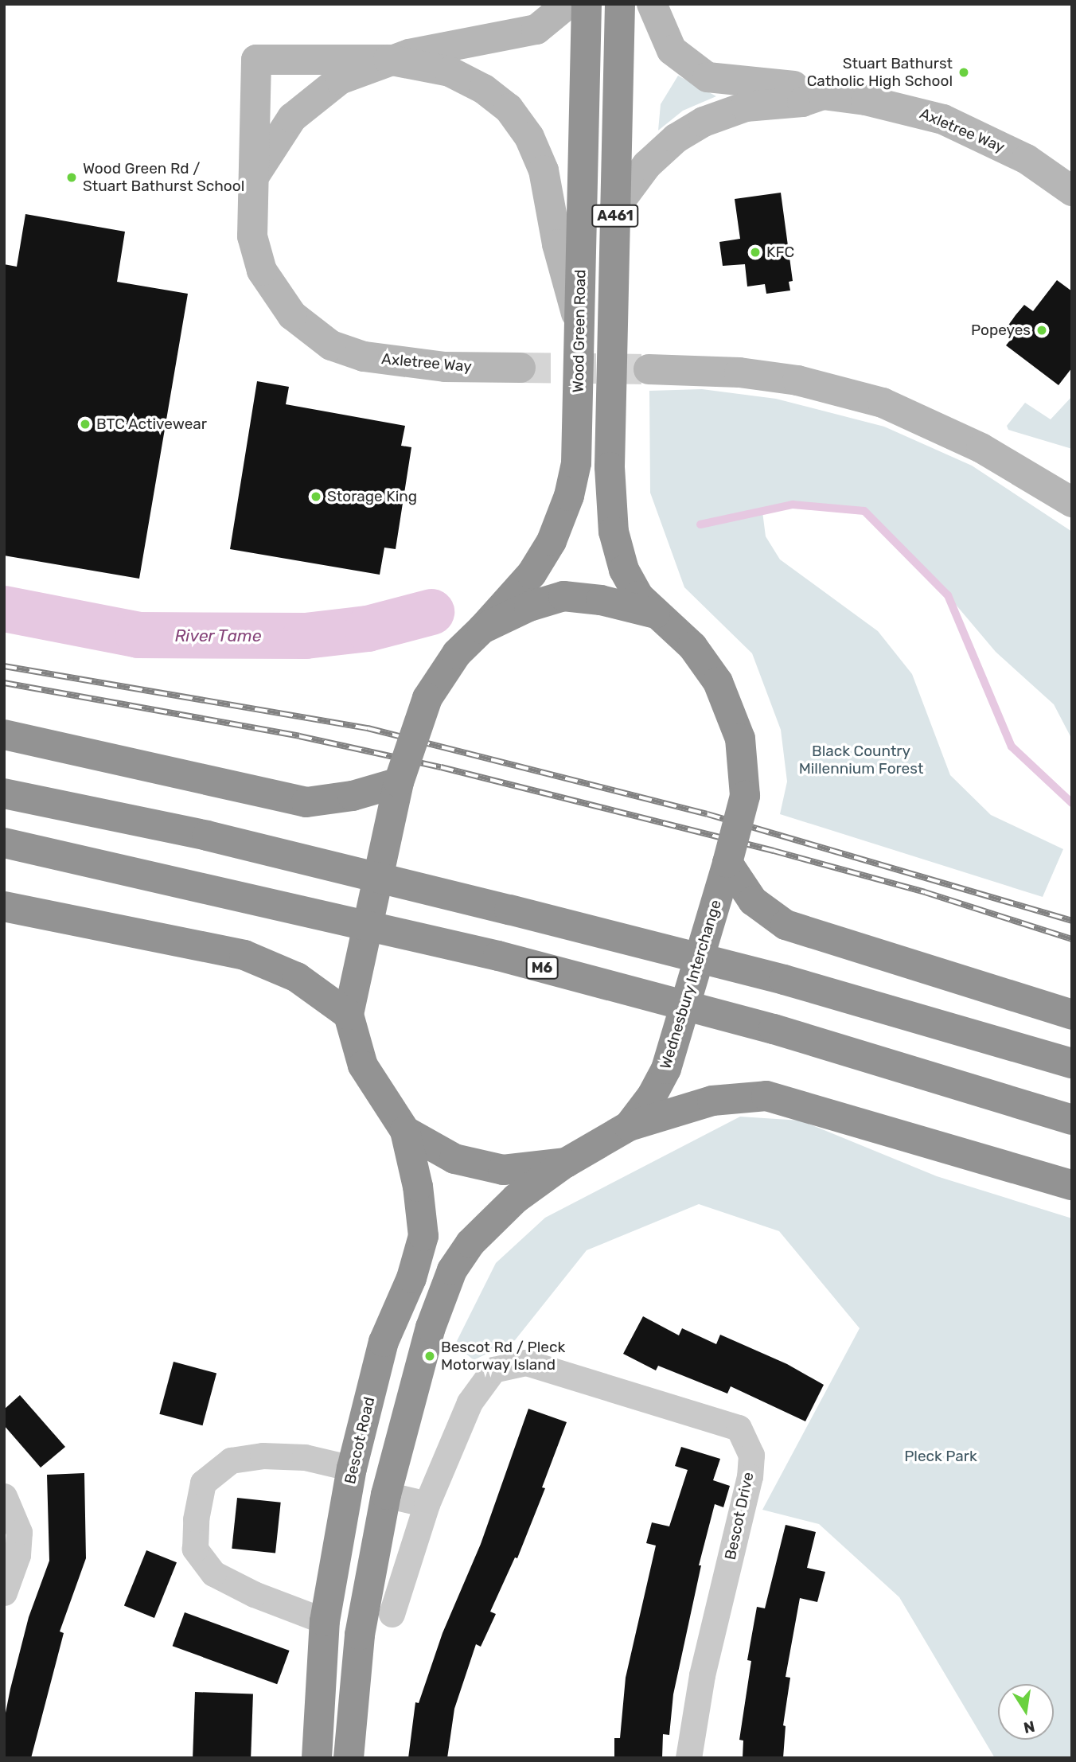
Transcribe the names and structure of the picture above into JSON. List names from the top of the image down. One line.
{"streets":{"highway":["A461","Wood Green Road","M6","Wednesbury Interchange","Bescot Road"],"street":["Axletree Way","Bescot Drive"]},"crossings":[["Axletree Way","A461"],["Axletree Way","Wood Green Road"],["A461","Wednesbury Interchange"],["Wood Green Road","Wednesbury Interchange"],["Wednesbury Interchange","Bescot Road"]],"water":["River Tame"],"parks":["Black Country Millennium Forest","Pleck Park"],"places":["Stuart Bathurst Catholic High School","Wood Green Rd / Stuart Bathurst School","KFC","Popeyes","BTC Activewear","Storage King","Bescot Rd / Pleck Motorway Island"],"north":"bottom"}
